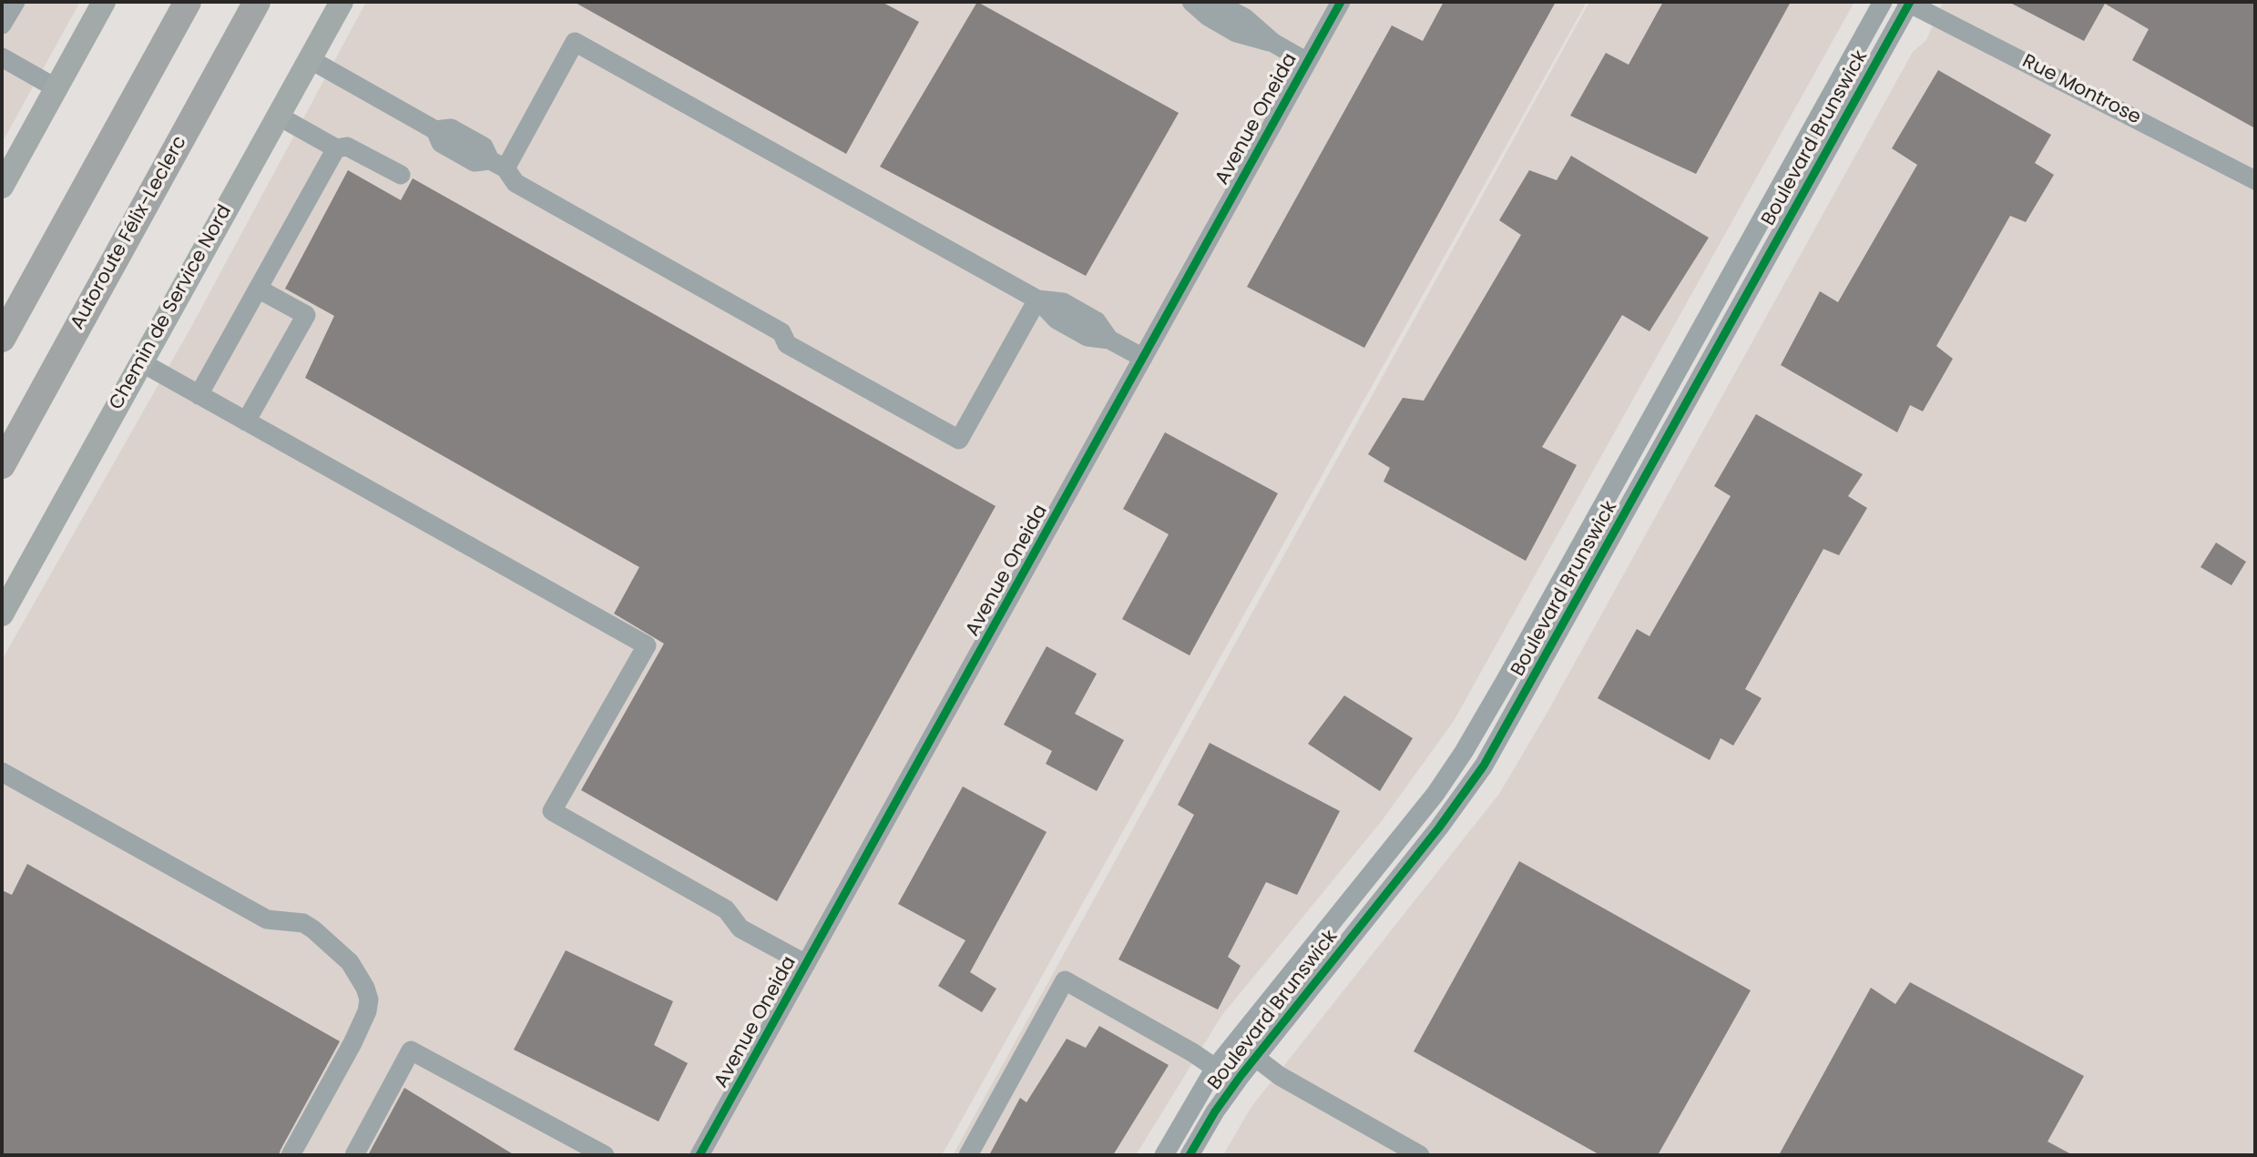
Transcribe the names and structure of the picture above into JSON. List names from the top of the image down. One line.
{"streets":{"highway":["Autoroute Félix-Leclerc"],"main road":["Chemin de Service Nord"],"street":["Rue Montrose","Avenue Oneida","Boulevard Brunswick"]},"crossings":[["Rue Montrose","Boulevard Brunswick"]]}
